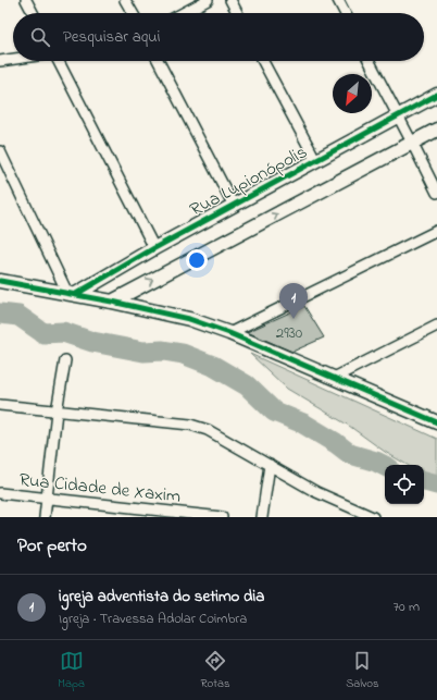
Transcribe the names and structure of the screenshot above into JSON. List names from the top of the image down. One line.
{"streets":{"street":["Rua Lupionópolis","Rua Cidade de Xaxim"]},"house_numbers":["2930"],"north":"bottom left","page":{"search":"Pesquisar aqui","pins":"1","heading":"Por perto","list":[{"mark":"1","name":"igreja adventista do setimo dia","note":"Igreja · Travessa Adolar Coimbra","value":"70 m"}],"nav":["Mapa","Rotas","Salvos"]}}
